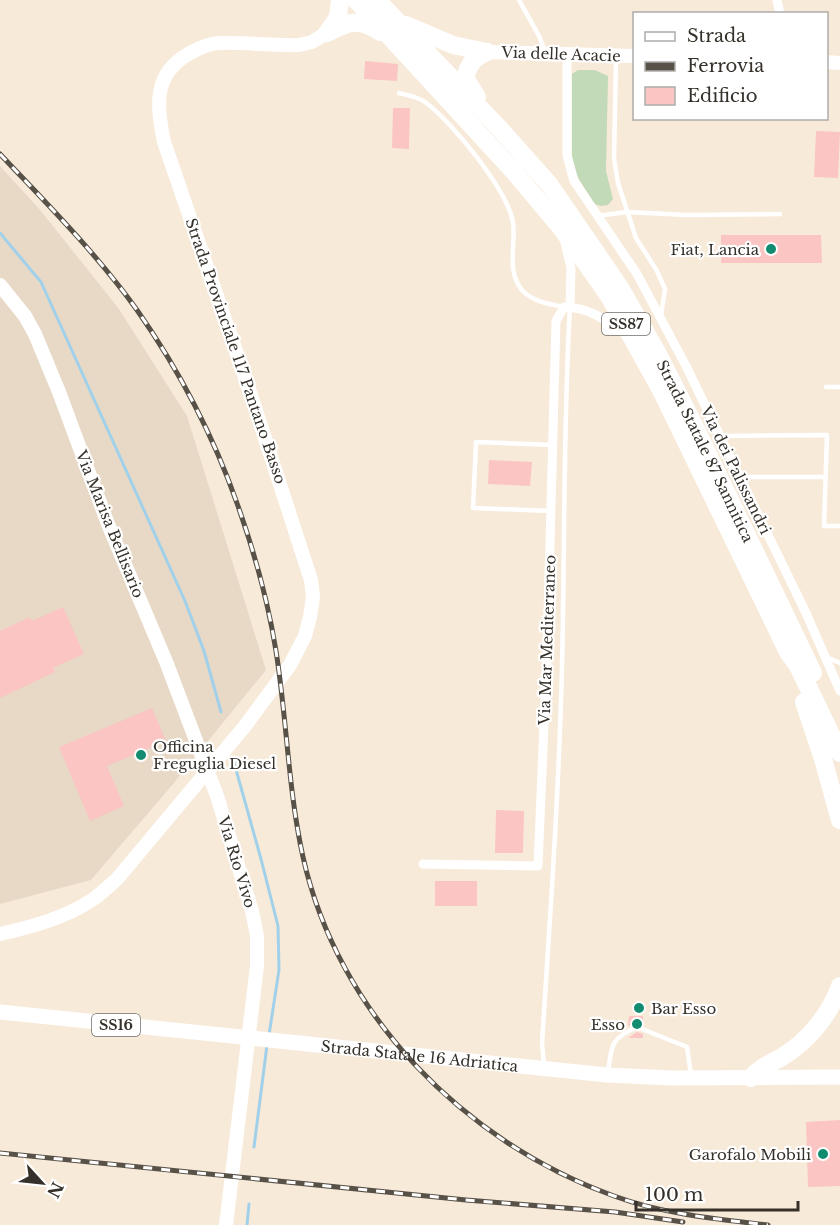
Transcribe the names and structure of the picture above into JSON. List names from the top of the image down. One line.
{"streets":{"highway":["SS87","Strada Statale 87 Sannitica"],"main road":["SS16","Strada Statale 16 Adriatica"],"street":["Via delle Acacie","Strada Provinciale 117 Pantano Basso","Via dei Palissandri","Via Marisa Bellisario","Via Mar Mediterraneo","Via Rio Vivo"]},"crossings":[["Via delle Acacie","SS87"],["Via delle Acacie","Via dei Palissandri"],["SS87","Strada Provinciale 117 Pantano Basso"],["SS87","Strada Statale 87 Sannitica"],["Strada Provinciale 117 Pantano Basso","Via Marisa Bellisario"],["Strada Provinciale 117 Pantano Basso","Via Rio Vivo"],["Strada Statale 87 Sannitica","Via Mar Mediterraneo"],["Via Marisa Bellisario","Via Rio Vivo"]],"places":["Fiat, Lancia","Officina Freguglia Diesel","Bar Esso","Esso","Garofalo Mobili"],"legend":["Strada","Ferrovia","Edificio"],"scale_bar":"100 m","north":"bottom right"}
